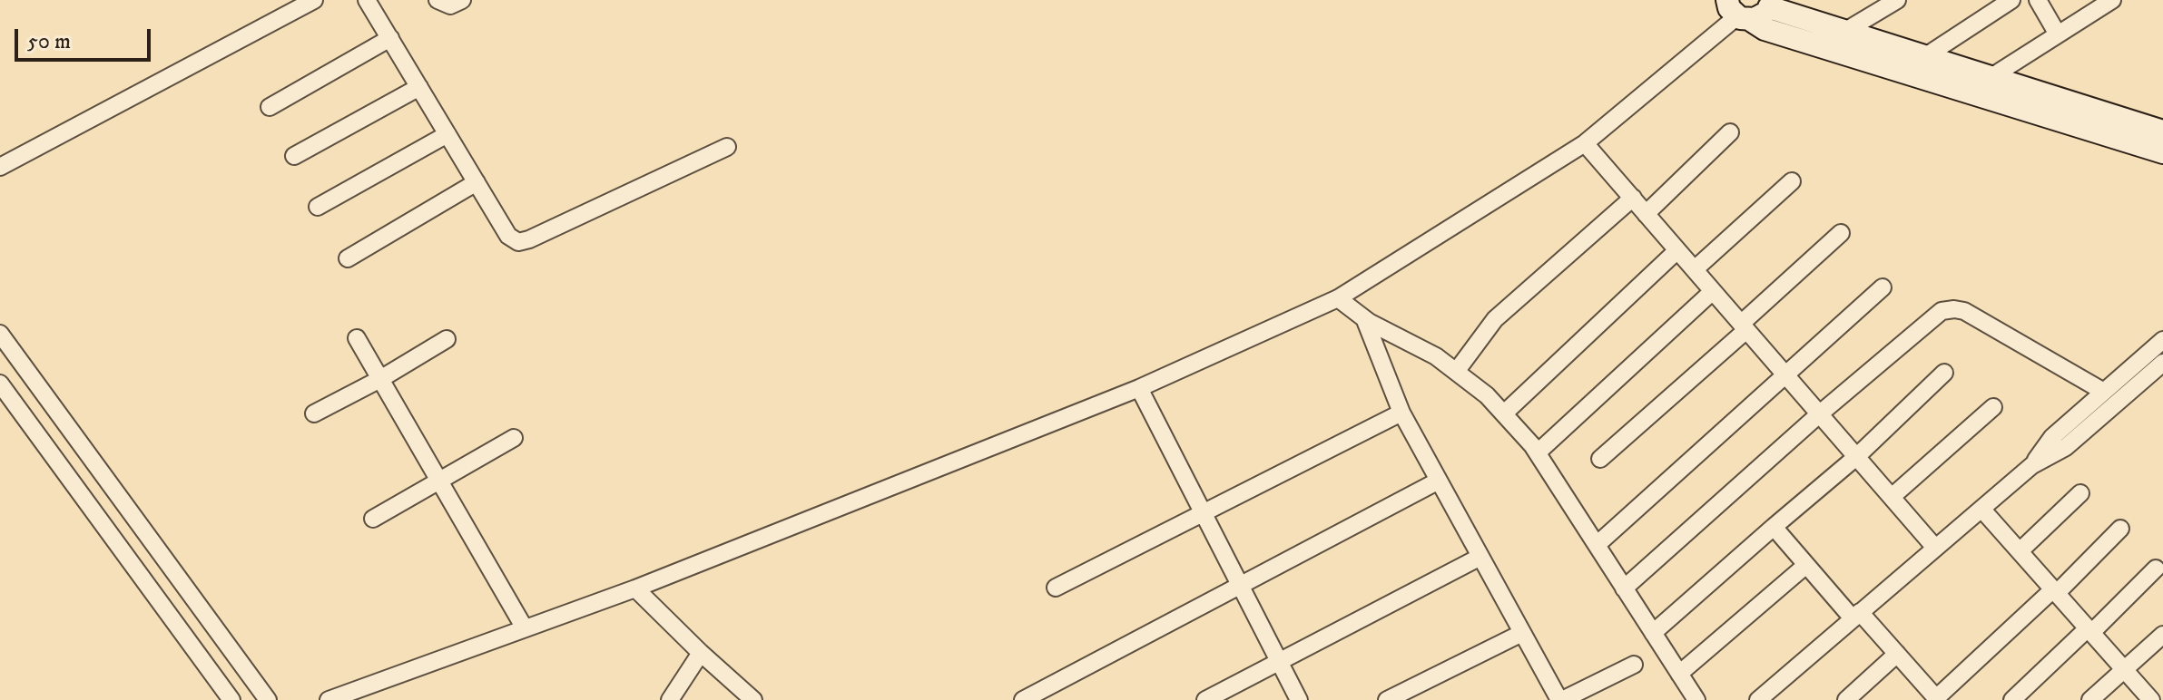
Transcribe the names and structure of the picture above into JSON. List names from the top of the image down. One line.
{"scale_bar":"50 m"}
